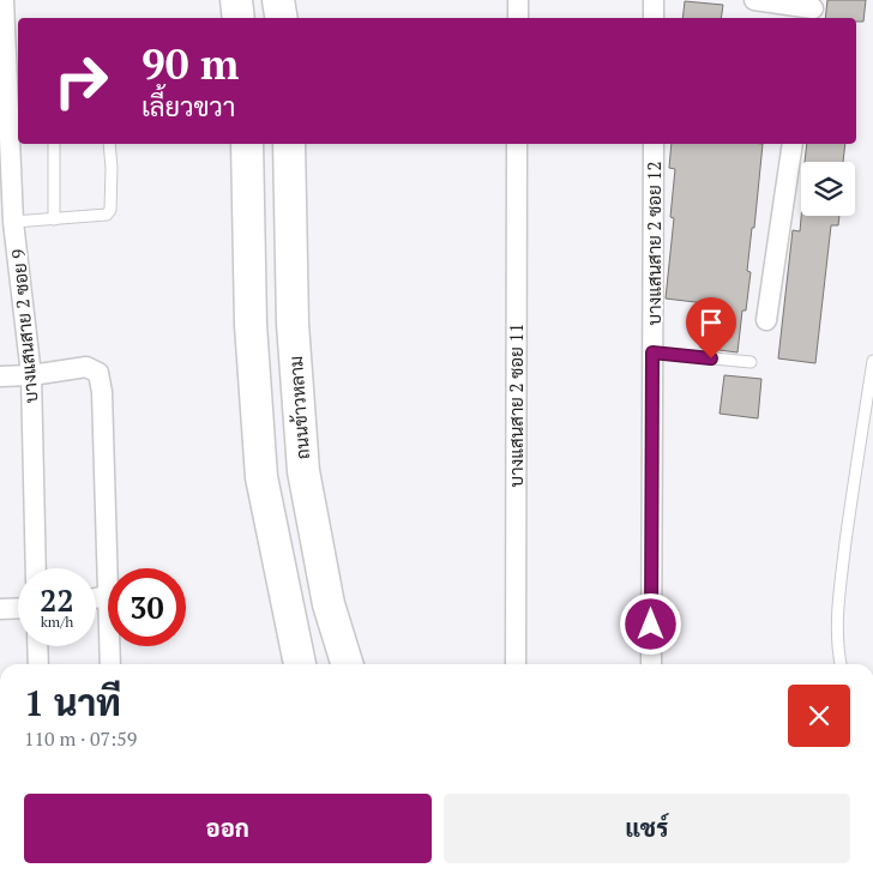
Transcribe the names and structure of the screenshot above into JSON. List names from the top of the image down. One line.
{"streets":{"main road":["ถนนข้าวหลาม"],"street":["บางแสนสาย 2 ซอย 12","บางแสนสาย 2 ซอย 9","บางแสนสาย 2 ซอย 11"]},"page":{"turn":["90 m","เลี้ยวขวา"],"speed":"22 km/h","limit":"30","heading":["1 นาที","110 m · 07:59"],"buttons":["ออก","แชร์"]}}
